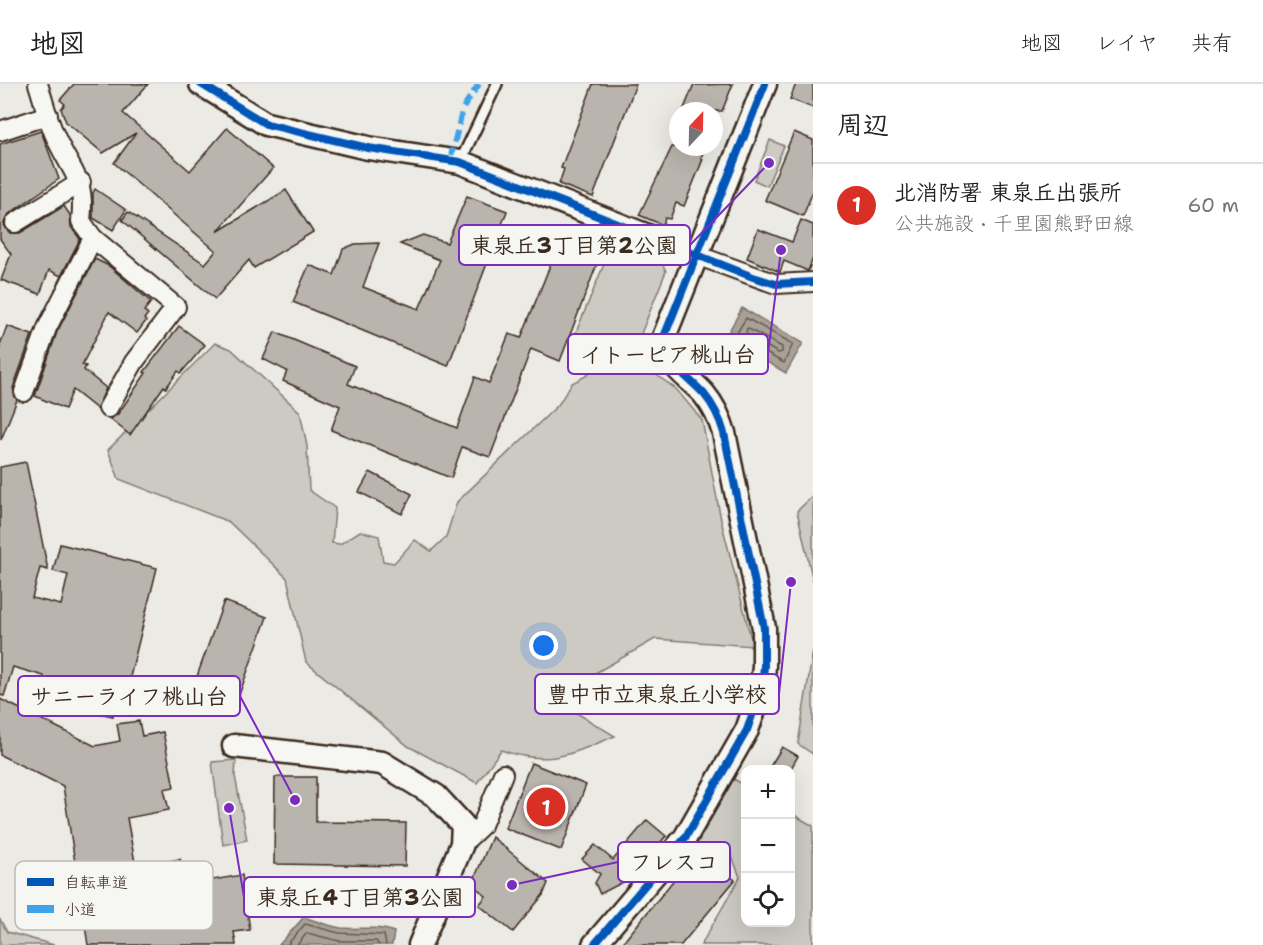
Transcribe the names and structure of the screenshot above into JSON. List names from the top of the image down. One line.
{"places":["東泉丘3丁目第2公園","イトーピア桃山台","豊中市立東泉丘小学校","サニーライフ桃山台","東泉丘4丁目第3公園","フレスコ"],"legend":["自転車道","小道"],"north":"top","page":{"header":"地図","nav":["地図","レイヤ","共有"],"heading":"周辺","list":[{"mark":"1","name":"北消防署 東泉丘出張所","note":"公共施設 · 千里園熊野田線","value":"60 m"}],"map_buttons":["+","−"],"pins":"1"}}
